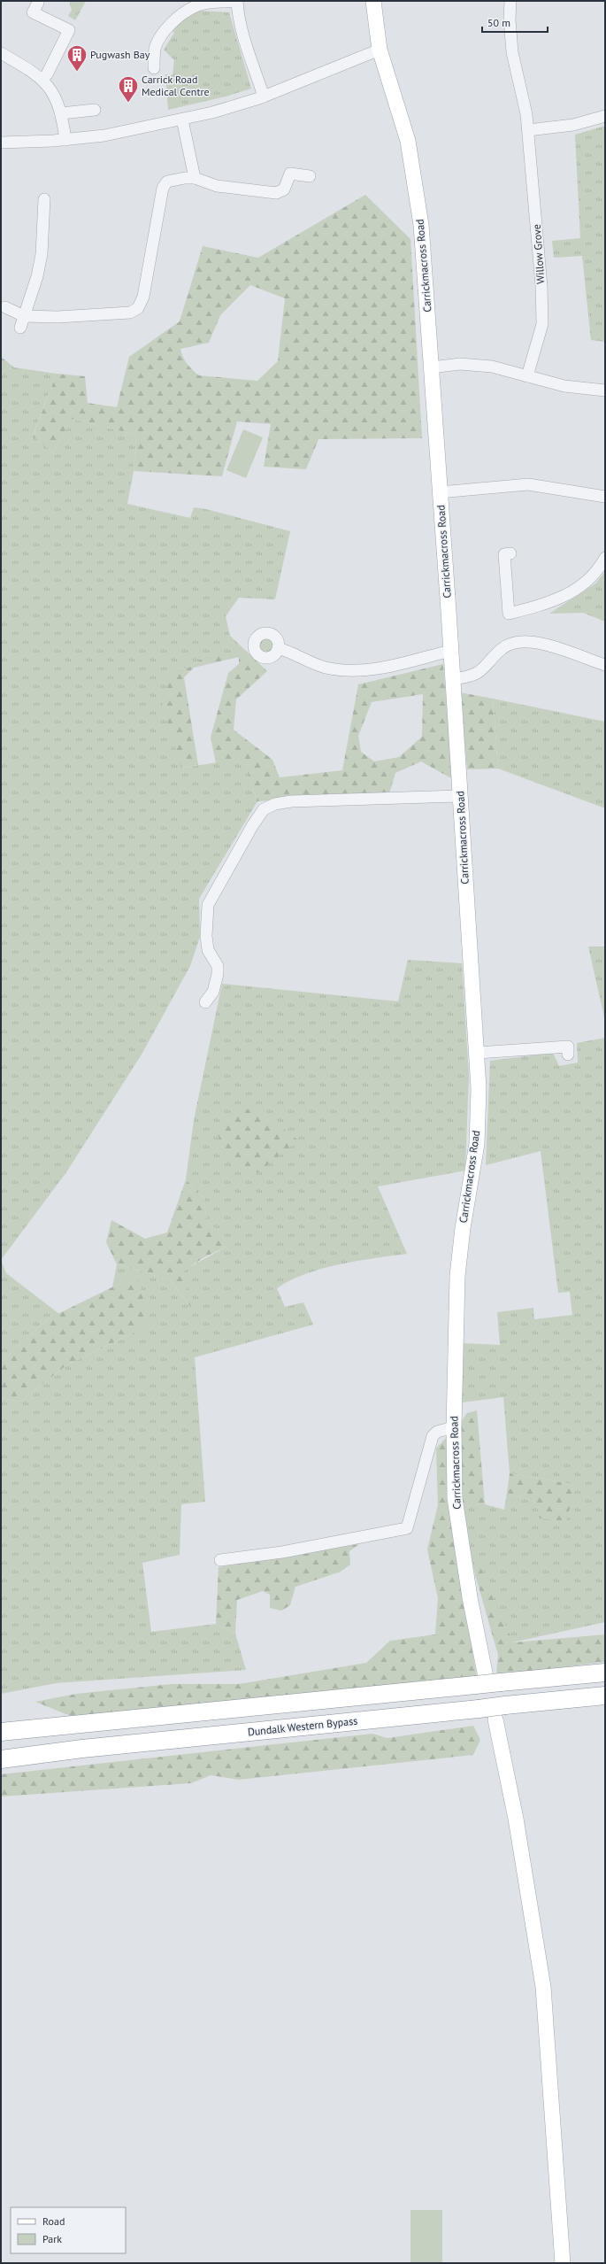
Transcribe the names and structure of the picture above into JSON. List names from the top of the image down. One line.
{"streets":{"highway":["Dundalk Western Bypass"],"main road":["Carrickmacross Road"],"street":["Willow Grove"]},"places":{"building":["Pugwash Bay","Carrick Road Medical Centre"]},"legend":["Road","Park"],"scale_bar":"50 m"}
